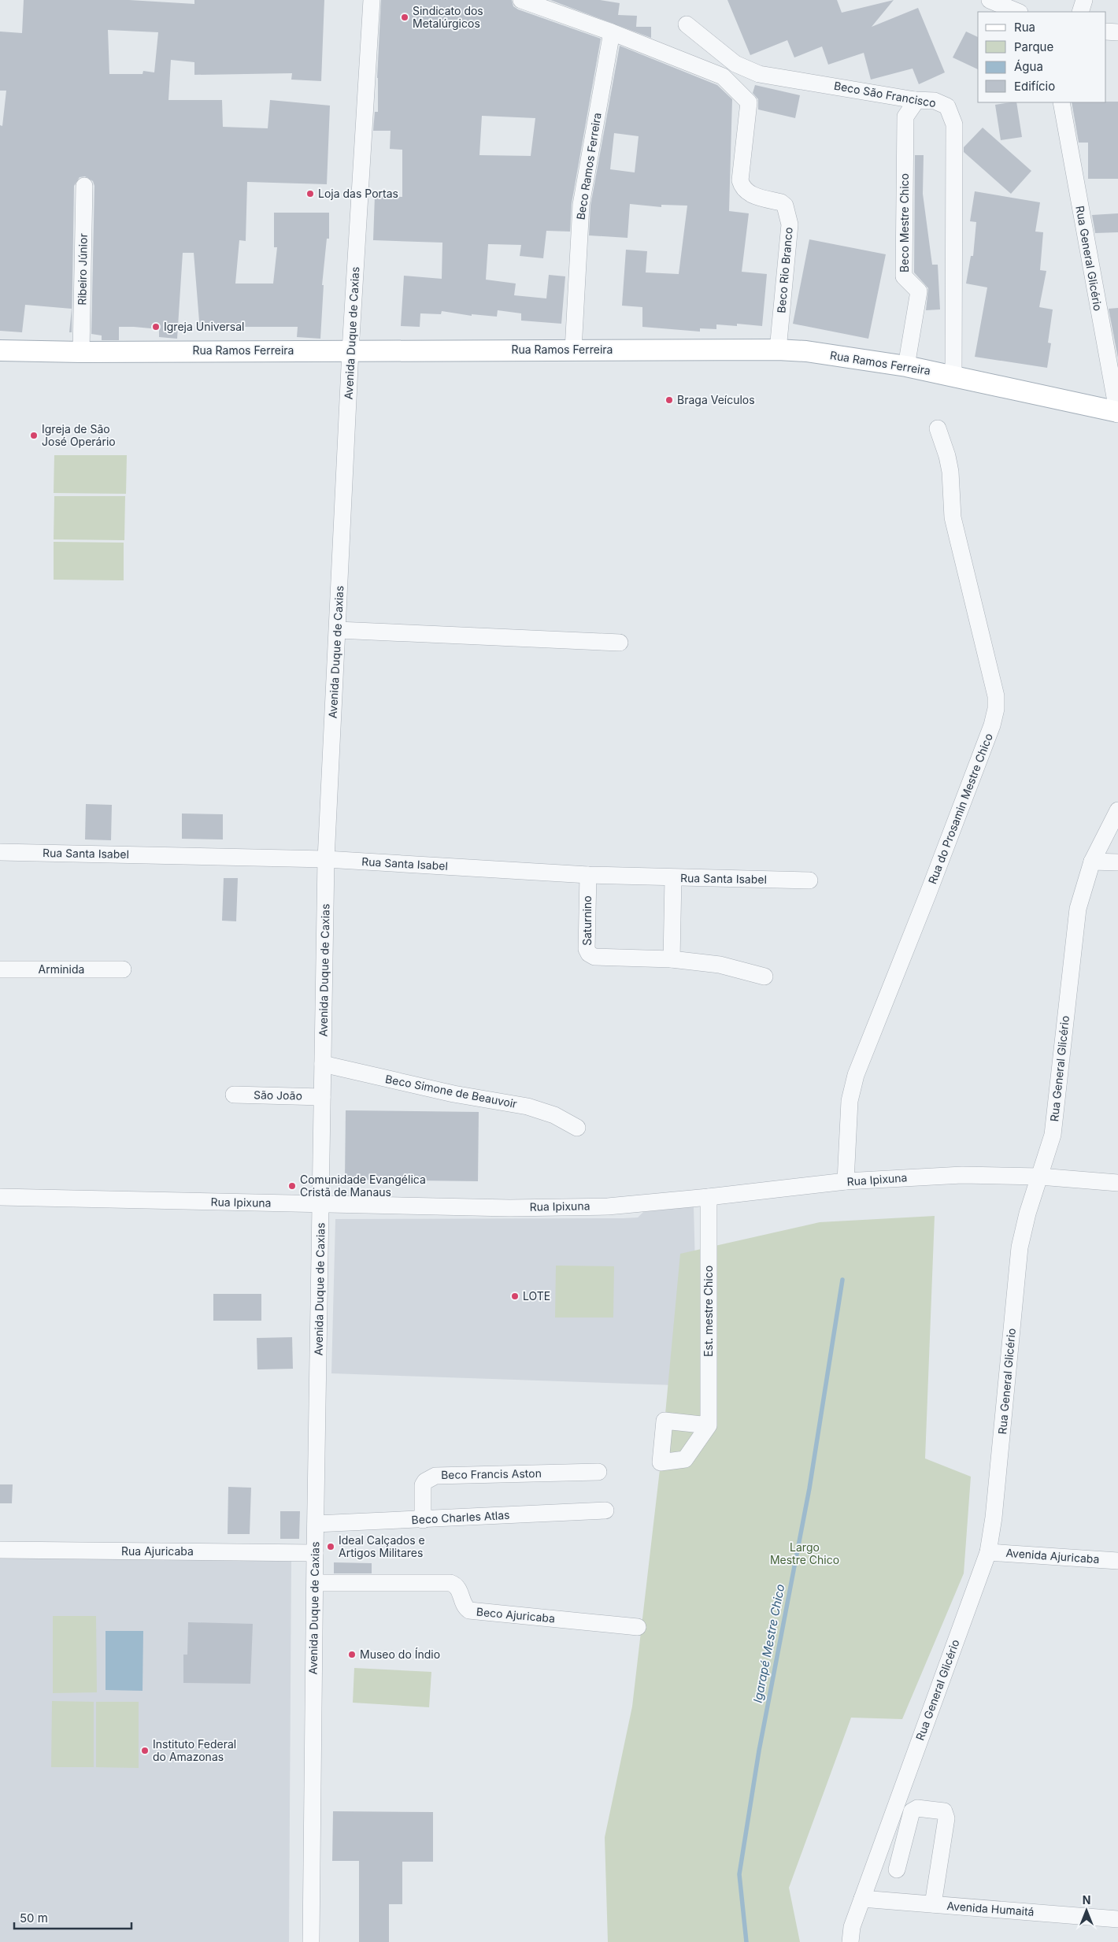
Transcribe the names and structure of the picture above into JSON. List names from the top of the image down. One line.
{"streets":{"main road":["Rua Ramos Ferreira"],"street":["Beco São Francisco","Beco Ramos Ferreira","Beco Mestre Chico","Rua General Glicério","Ribeiro Júnior","Beco Rio Branco","Avenida Duque de Caxias","Rua do Prosamin Mestre Chico","Rua Santa Isabel","Saturnino","Arminida","Beco Simone de Beauvoir","São João","Rua Ipixuna","Est. mestre Chico","Beco Francis Aston","Beco Charles Atlas","Rua Ajuricaba","Avenida Ajuricaba","Beco Ajuricaba","Avenida Humaitá"]},"crossings":[["Beco São Francisco","Beco Mestre Chico"],["Beco São Francisco","Rua Ramos Ferreira"],["Beco Ramos Ferreira","Beco Rio Branco"],["Beco Ramos Ferreira","Rua Ramos Ferreira"],["Beco Mestre Chico","Rua Ramos Ferreira"],["Rua General Glicério","Rua Ramos Ferreira"],["Rua General Glicério","Rua Ipixuna"],["Rua General Glicério","Avenida Ajuricaba"],["Rua General Glicério","Avenida Humaitá"],["Ribeiro Júnior","Rua Ramos Ferreira"],["Beco Rio Branco","Rua Ramos Ferreira"],["Avenida Duque de Caxias","Rua Ramos Ferreira"],["Avenida Duque de Caxias","Rua Santa Isabel"],["Avenida Duque de Caxias","Beco Simone de Beauvoir"],["Avenida Duque de Caxias","São João"],["Avenida Duque de Caxias","Rua Ipixuna"],["Avenida Duque de Caxias","Beco Charles Atlas"],["Avenida Duque de Caxias","Rua Ajuricaba"],["Avenida Duque de Caxias","Beco Ajuricaba"],["Rua do Prosamin Mestre Chico","Rua Ipixuna"],["Rua Santa Isabel","Saturnino"],["Rua Ipixuna","Est. mestre Chico"],["Beco Francis Aston","Beco Charles Atlas"]],"water":["Igarapé Mestre Chico"],"parks":["Largo Mestre Chico"],"places":["Sindicato dos Metalúrgicos","Loja das Portas","Igreja Universal","Braga Veículos","Igreja de São José Operário","Comunidade Evangélica Cristã de Manaus","LOTE","Ideal Calçados e Artigos Militares","Museo do Índio","Instituto Federal do Amazonas"],"legend":["Rua","Parque","Água","Edifício"],"scale_bar":"50 m","north":"top"}
